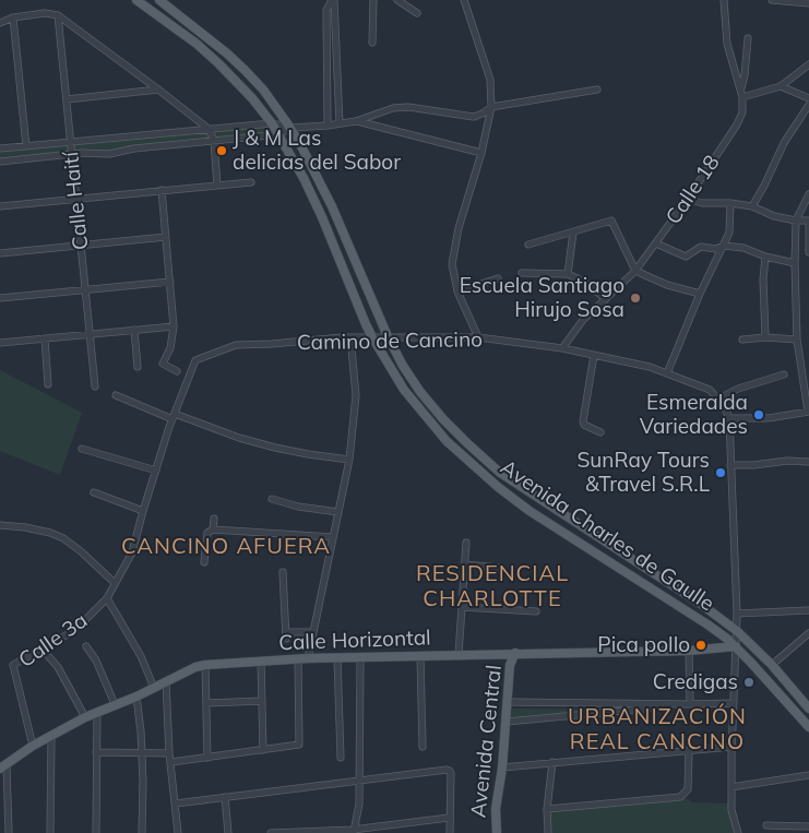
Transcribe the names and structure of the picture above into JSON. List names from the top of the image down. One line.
{"streets":{"main road":["Avenida Charles de Gaulle","Calle Horizontal","Avenida Central"],"street":["Calle 18","Calle Haití","Camino de Cancino","Calle 3a"]},"crossings":[["Calle 18","Camino de Cancino"],["Camino de Cancino","Avenida Charles de Gaulle"],["Camino de Cancino","Calle 3a"],["Avenida Charles de Gaulle","Calle Horizontal"],["Calle 3a","Calle Horizontal"],["Calle Horizontal","Avenida Central"]],"districts":["CANCINO AFUERA","RESIDENCIAL CHARLOTTE","URBANIZACIÓN REAL CANCINO"],"places":["J & M Las delicias del Sabor","Escuela Santiago Hirujo Sosa","Esmeralda Variedades","SunRay Tours &Travel S.R.L","Pica pollo","Credigas"]}
